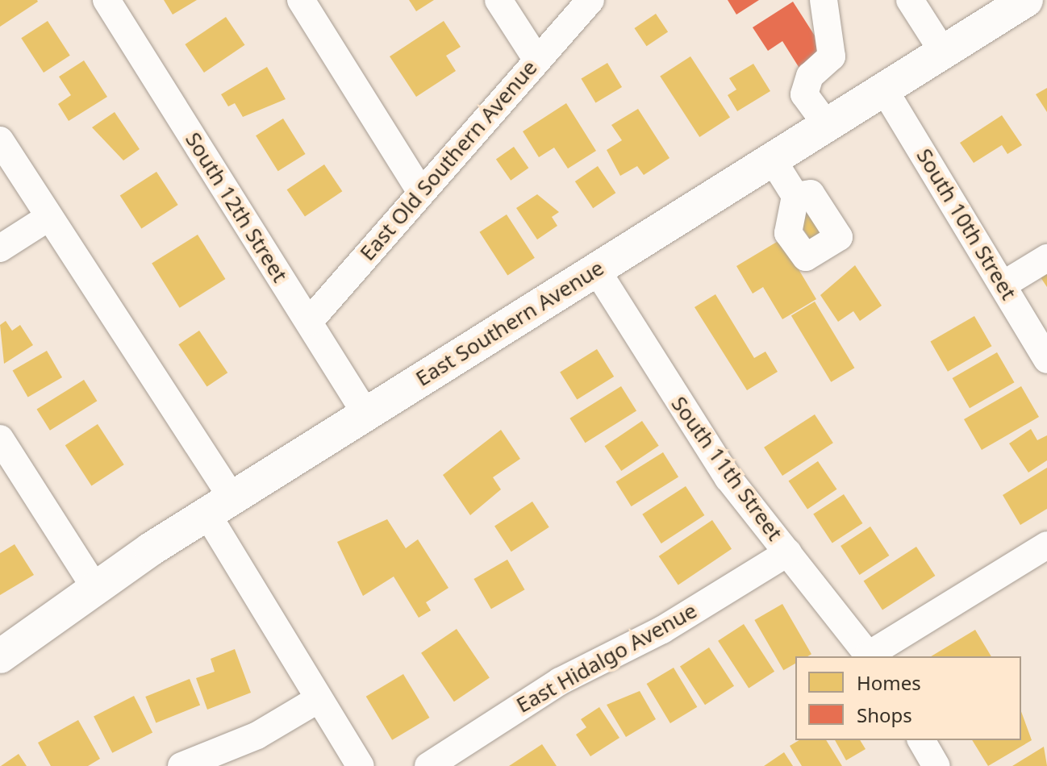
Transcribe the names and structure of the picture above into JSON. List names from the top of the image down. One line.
{"streets":{"main road":["East Southern Avenue"],"street":["East Old Southern Avenue","South 12th Street","South 10th Street","South 11th Street","East Hidalgo Avenue"]},"crossings":[["East Old Southern Avenue","South 12th Street"],["South 12th Street","East Southern Avenue"],["South 10th Street","East Southern Avenue"],["East Southern Avenue","South 11th Street"],["South 11th Street","East Hidalgo Avenue"]],"legend":["Homes","Shops"]}
